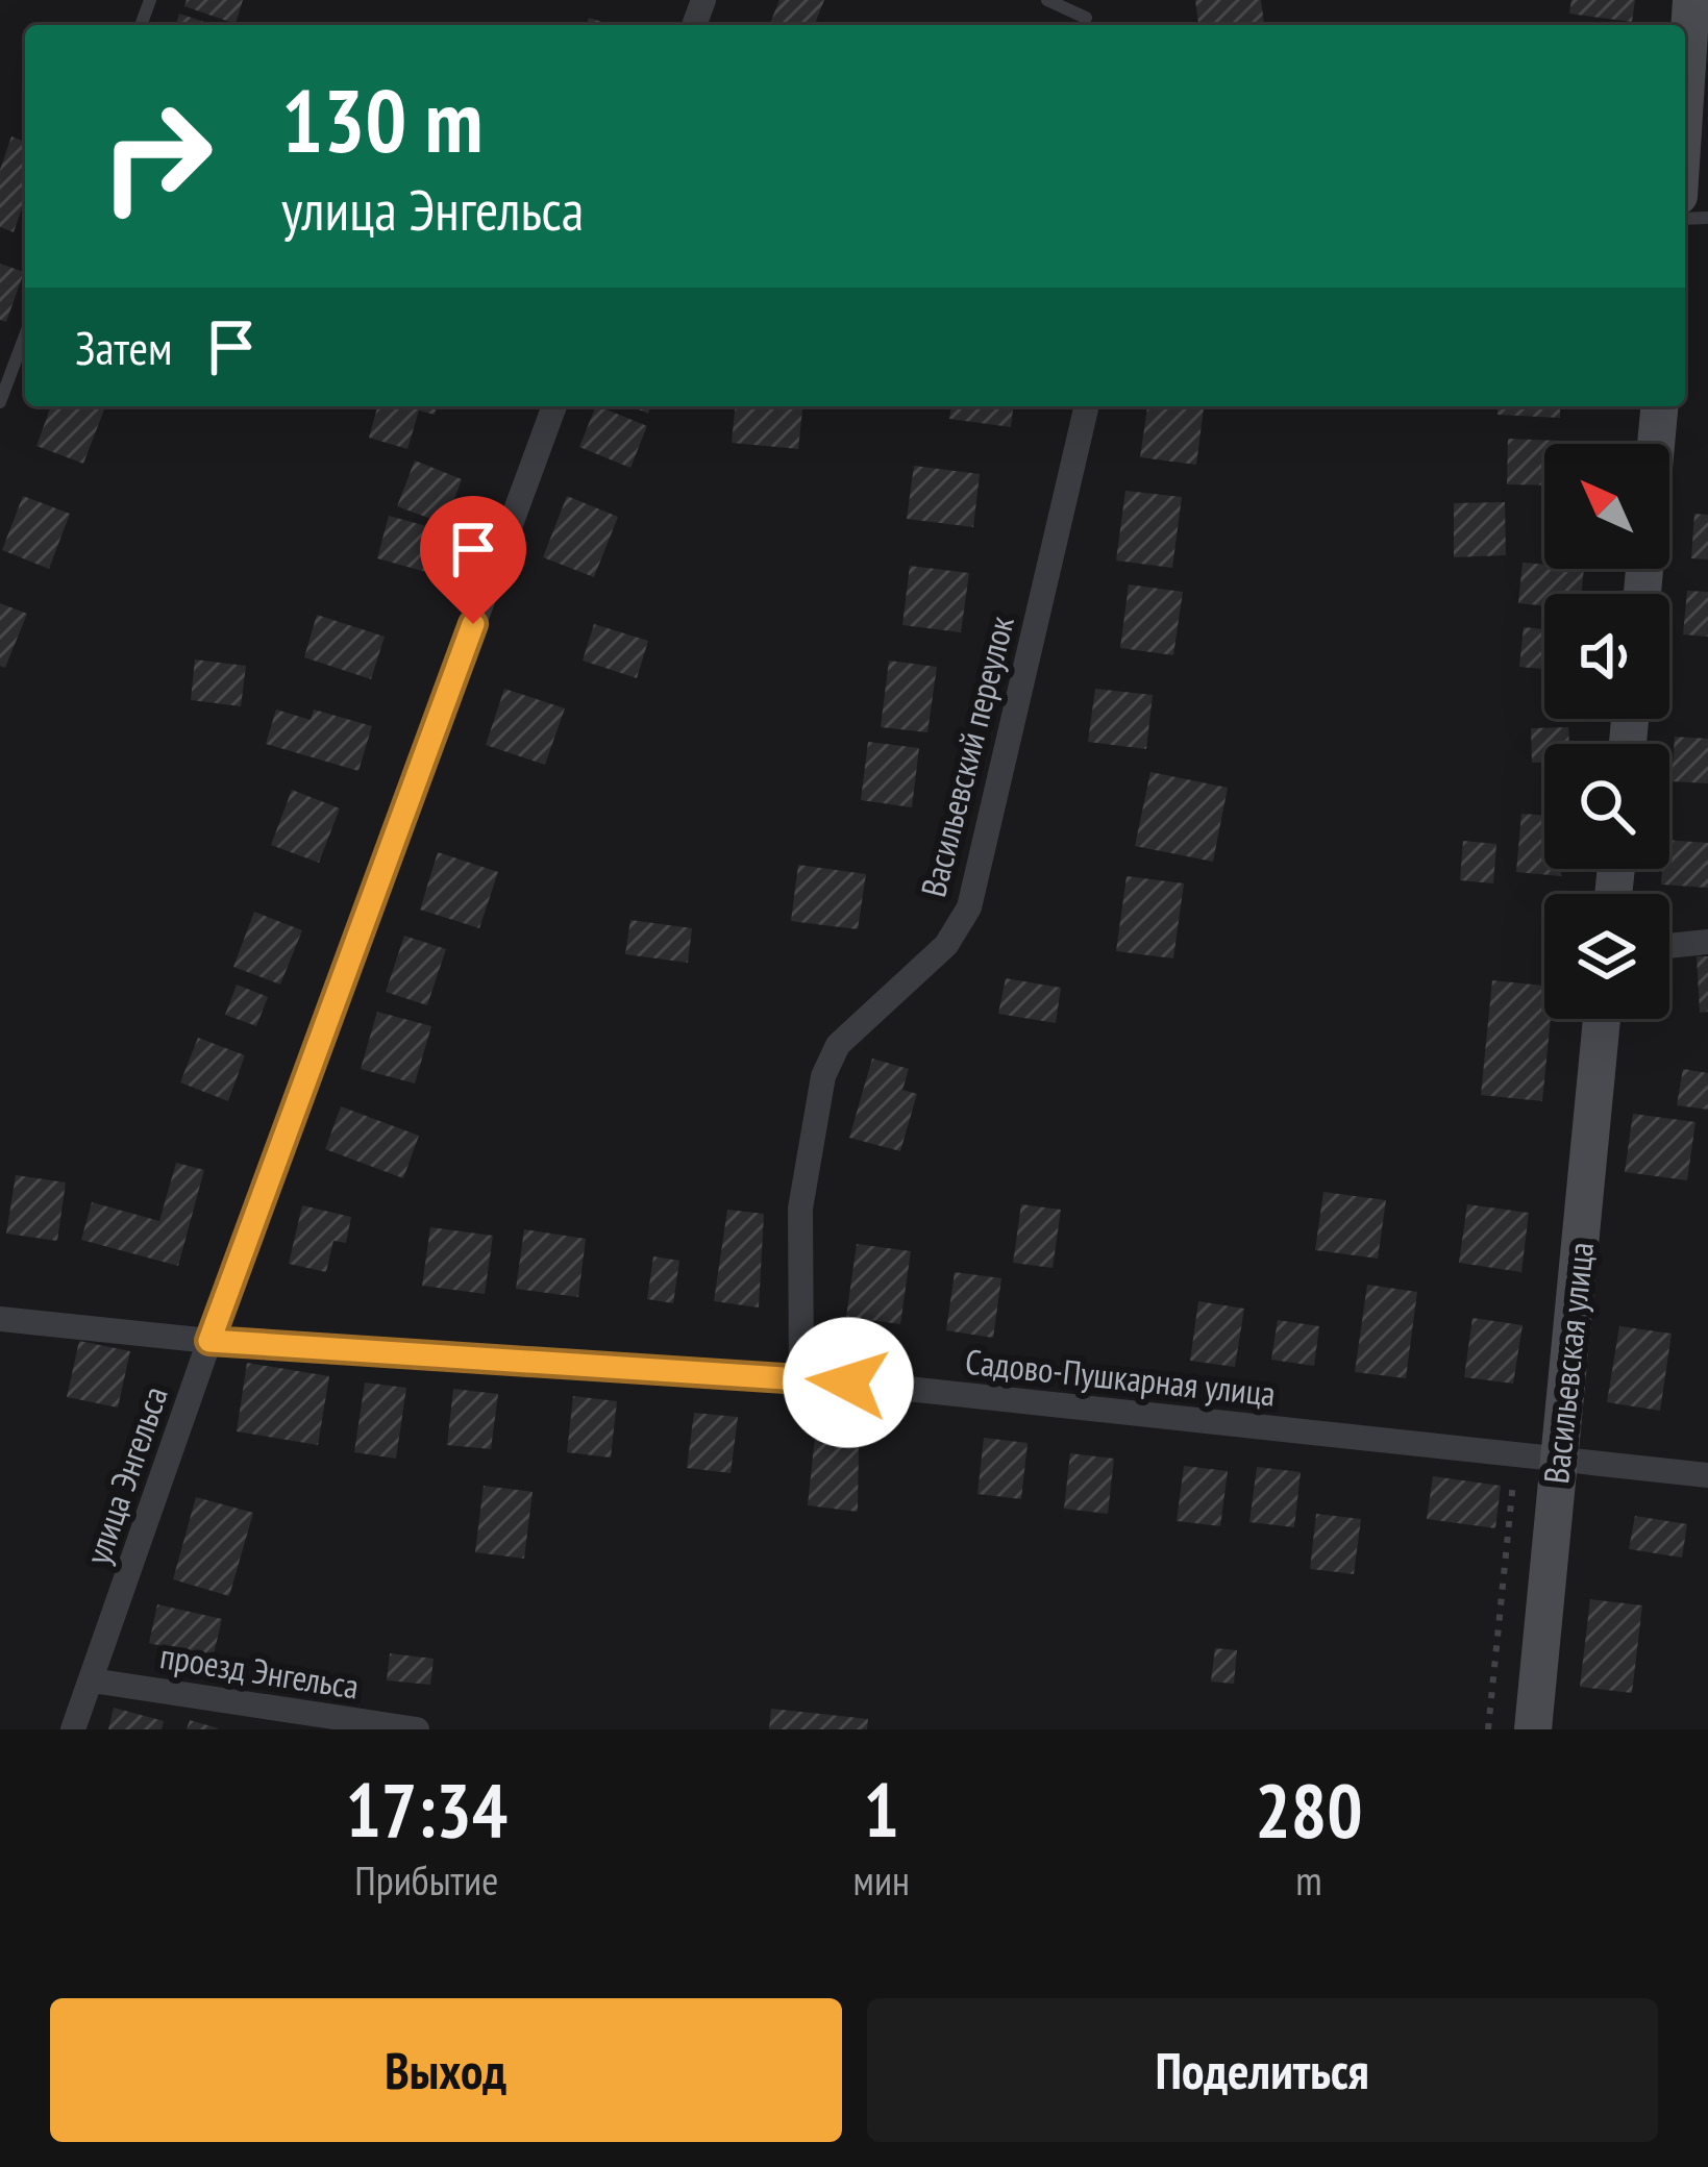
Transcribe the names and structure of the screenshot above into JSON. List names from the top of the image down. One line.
{"streets":{"main road":["Васильевская улица"],"street":["Васильевский переулок","Садово-Пушкарная улица","улица Энгельса","проезд Энгельса"]},"crossings":[["Васильевский переулок","Садово-Пушкарная улица"],["Васильевская улица","Садово-Пушкарная улица"],["Садово-Пушкарная улица","улица Энгельса"],["улица Энгельса","проезд Энгельса"]],"north":"top left","page":{"turn":["130 m","улица Энгельса"],"then":"Затем","eta":["17:34","Прибытие","1","мин","280","m"],"buttons":["Выход","Поделиться"]}}
